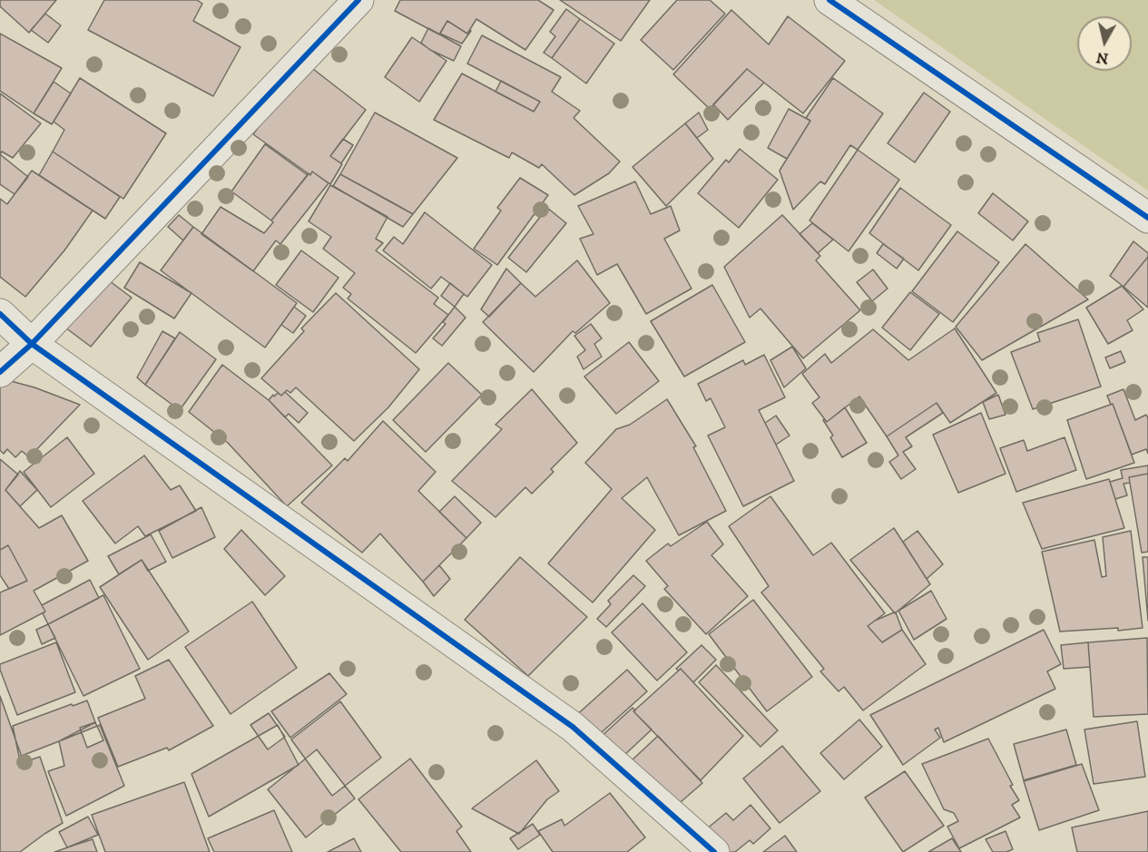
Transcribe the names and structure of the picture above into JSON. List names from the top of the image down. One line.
{"north":"bottom"}
